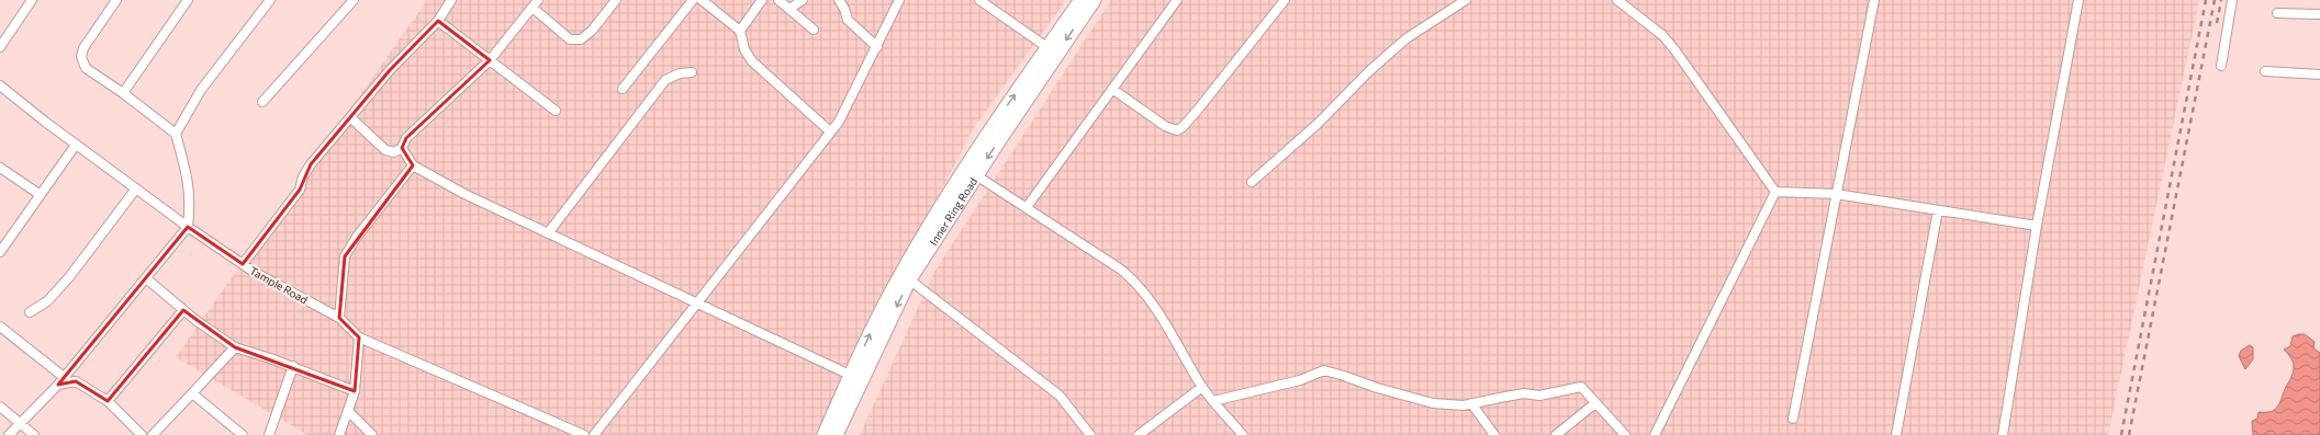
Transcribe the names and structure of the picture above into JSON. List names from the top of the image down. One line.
{"streets":{"main road":["Inner Ring Road"],"street":["Tample Road"]}}
